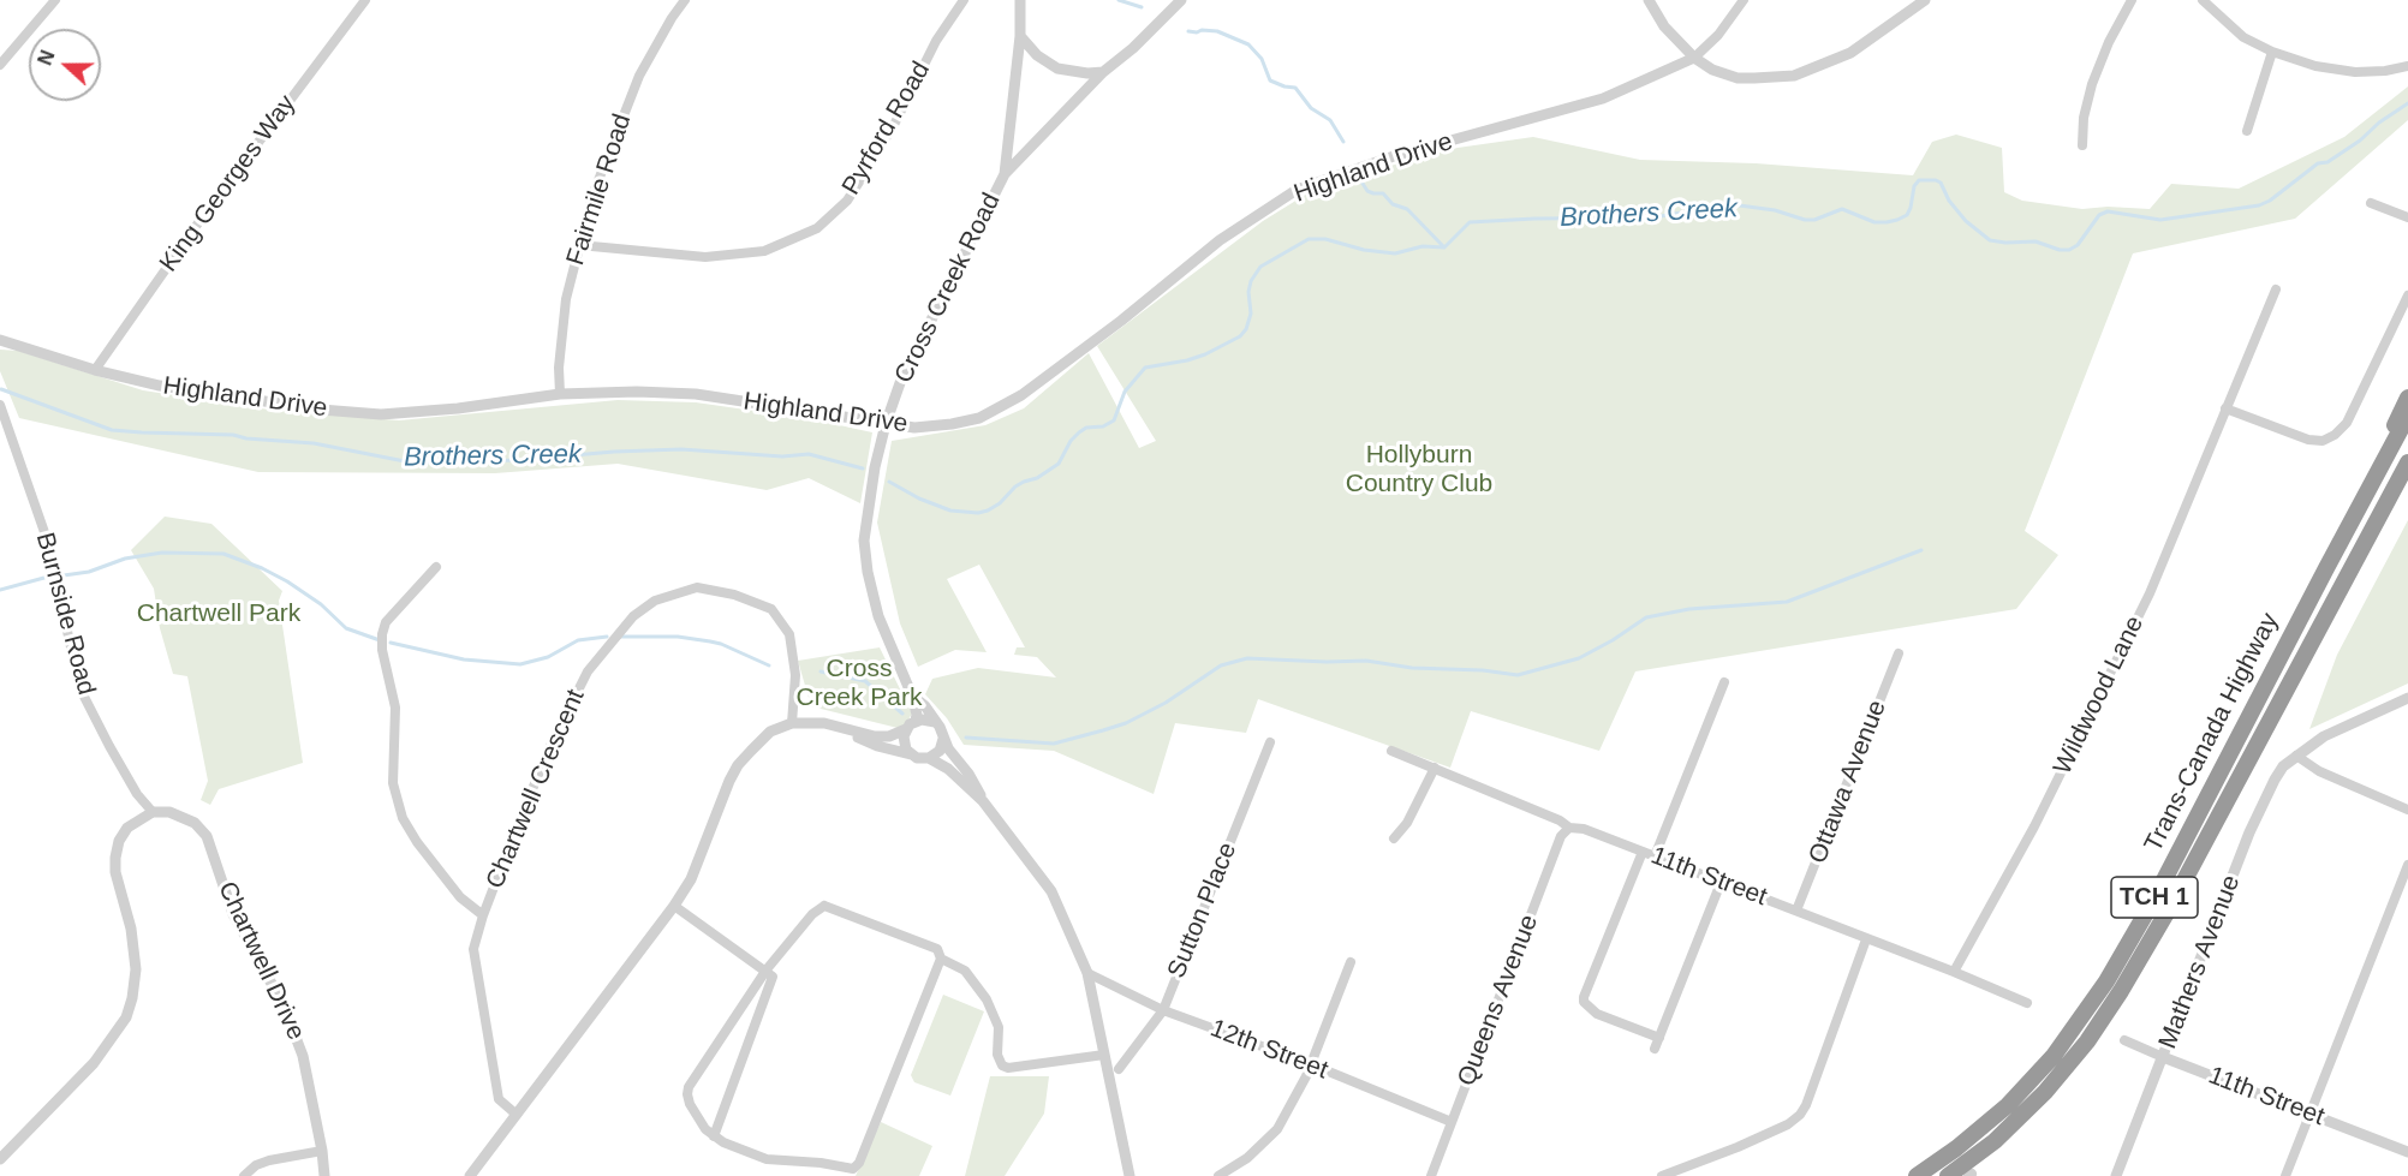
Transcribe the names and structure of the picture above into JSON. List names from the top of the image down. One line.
{"streets":{"highway":["Trans-Canada Highway","TCH 1"],"street":["Pyrford Road","Highland Drive","King Georges Way","Fairmile Road","Cross Creek Road","Burnside Road","Wildwood Lane","Ottawa Avenue","Chartwell Crescent","11th Street","Sutton Place","Chartwell Drive","Mathers Avenue","Queens Avenue","12th Street"]},"crossings":[["Pyrford Road","Fairmile Road"],["Highland Drive","King Georges Way"],["Highland Drive","Fairmile Road"],["Highland Drive","Cross Creek Road"],["Burnside Road","Chartwell Drive"],["Wildwood Lane","11th Street"],["Ottawa Avenue","11th Street"],["11th Street","Mathers Avenue"],["11th Street","Queens Avenue"],["Sutton Place","12th Street"],["Queens Avenue","12th Street"]],"water":["Brothers Creek"],"parks":["Hollyburn Country Club","Chartwell Park","Cross Creek Park"],"north":"left"}
